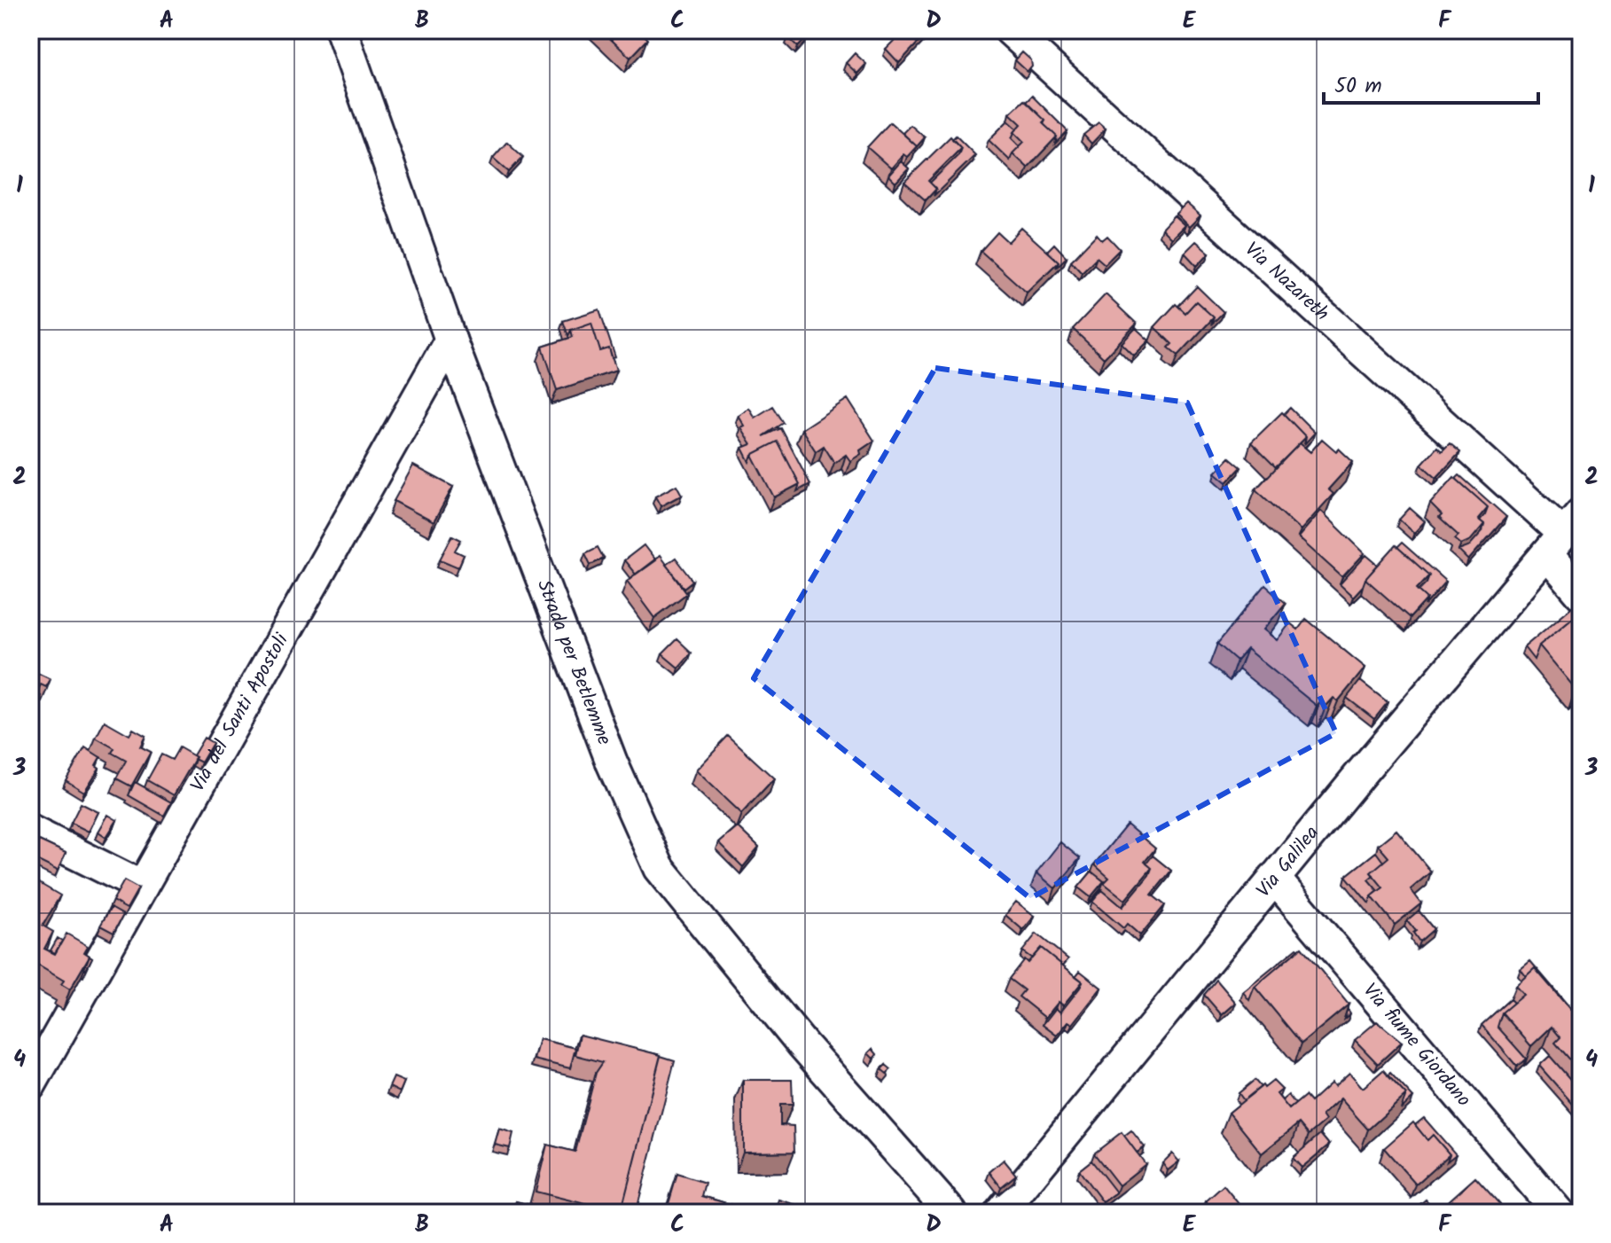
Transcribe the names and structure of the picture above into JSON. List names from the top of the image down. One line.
{"streets":{"street":["Via Nazareth","Strada per Betlemme","Via del Santi Apostoli","Via Galilea","Via fiume Giordano"]},"crossings":[["Via Nazareth","Via Galilea"],["Strada per Betlemme","Via del Santi Apostoli"],["Via Galilea","Via fiume Giordano"]],"scale_bar":"50 m","grid":{"columns":["A","B","C","D","E","F"],"rows":["1","2","3","4"]}}
